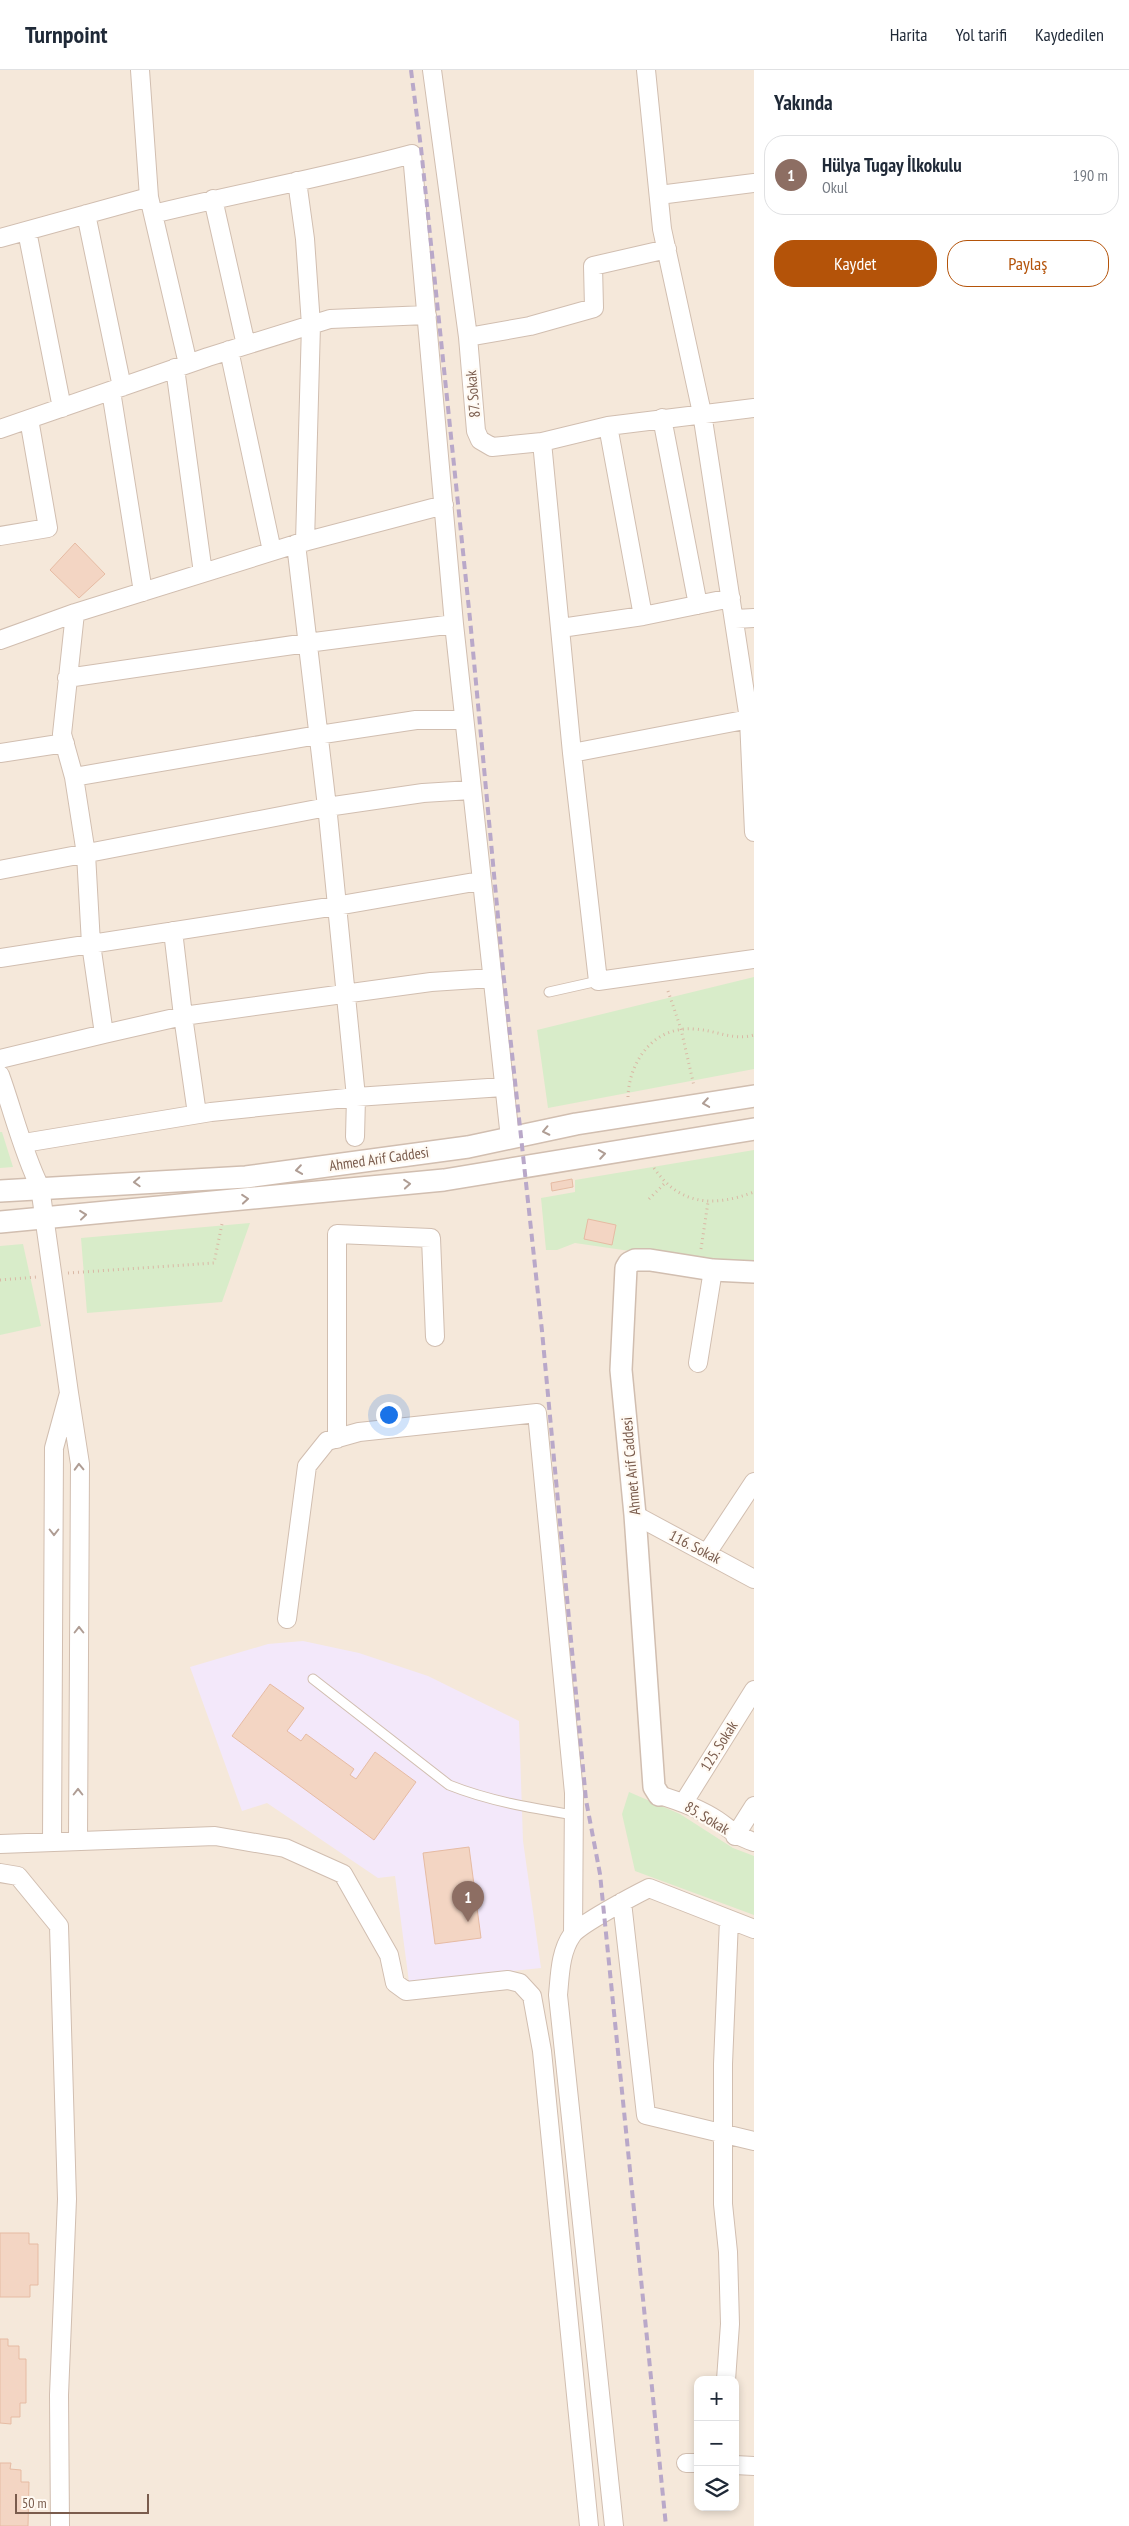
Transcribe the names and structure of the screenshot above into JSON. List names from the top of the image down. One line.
{"streets":{"street":["87. Sokak","Ahmed Arif Caddesi","Ahmet Arif Caddesi","116. Sokak","125. Sokak","85. Sokak"]},"crossings":[["Ahmet Arif Caddesi","116. Sokak"],["Ahmet Arif Caddesi","85. Sokak"],["125. Sokak","85. Sokak"]],"scale_bar":"50 m","page":{"header":"Turnpoint","nav":["Harita","Yol tarifi","Kaydedilen"],"heading":"Yakında","list":[{"mark":"1","name":"Hülya Tugay İlkokulu","note":"Okul","value":"190 m"}],"buttons":["Kaydet","Paylaş"],"pins":"1","map_buttons":["+","−"],"scale":"50 m"}}
